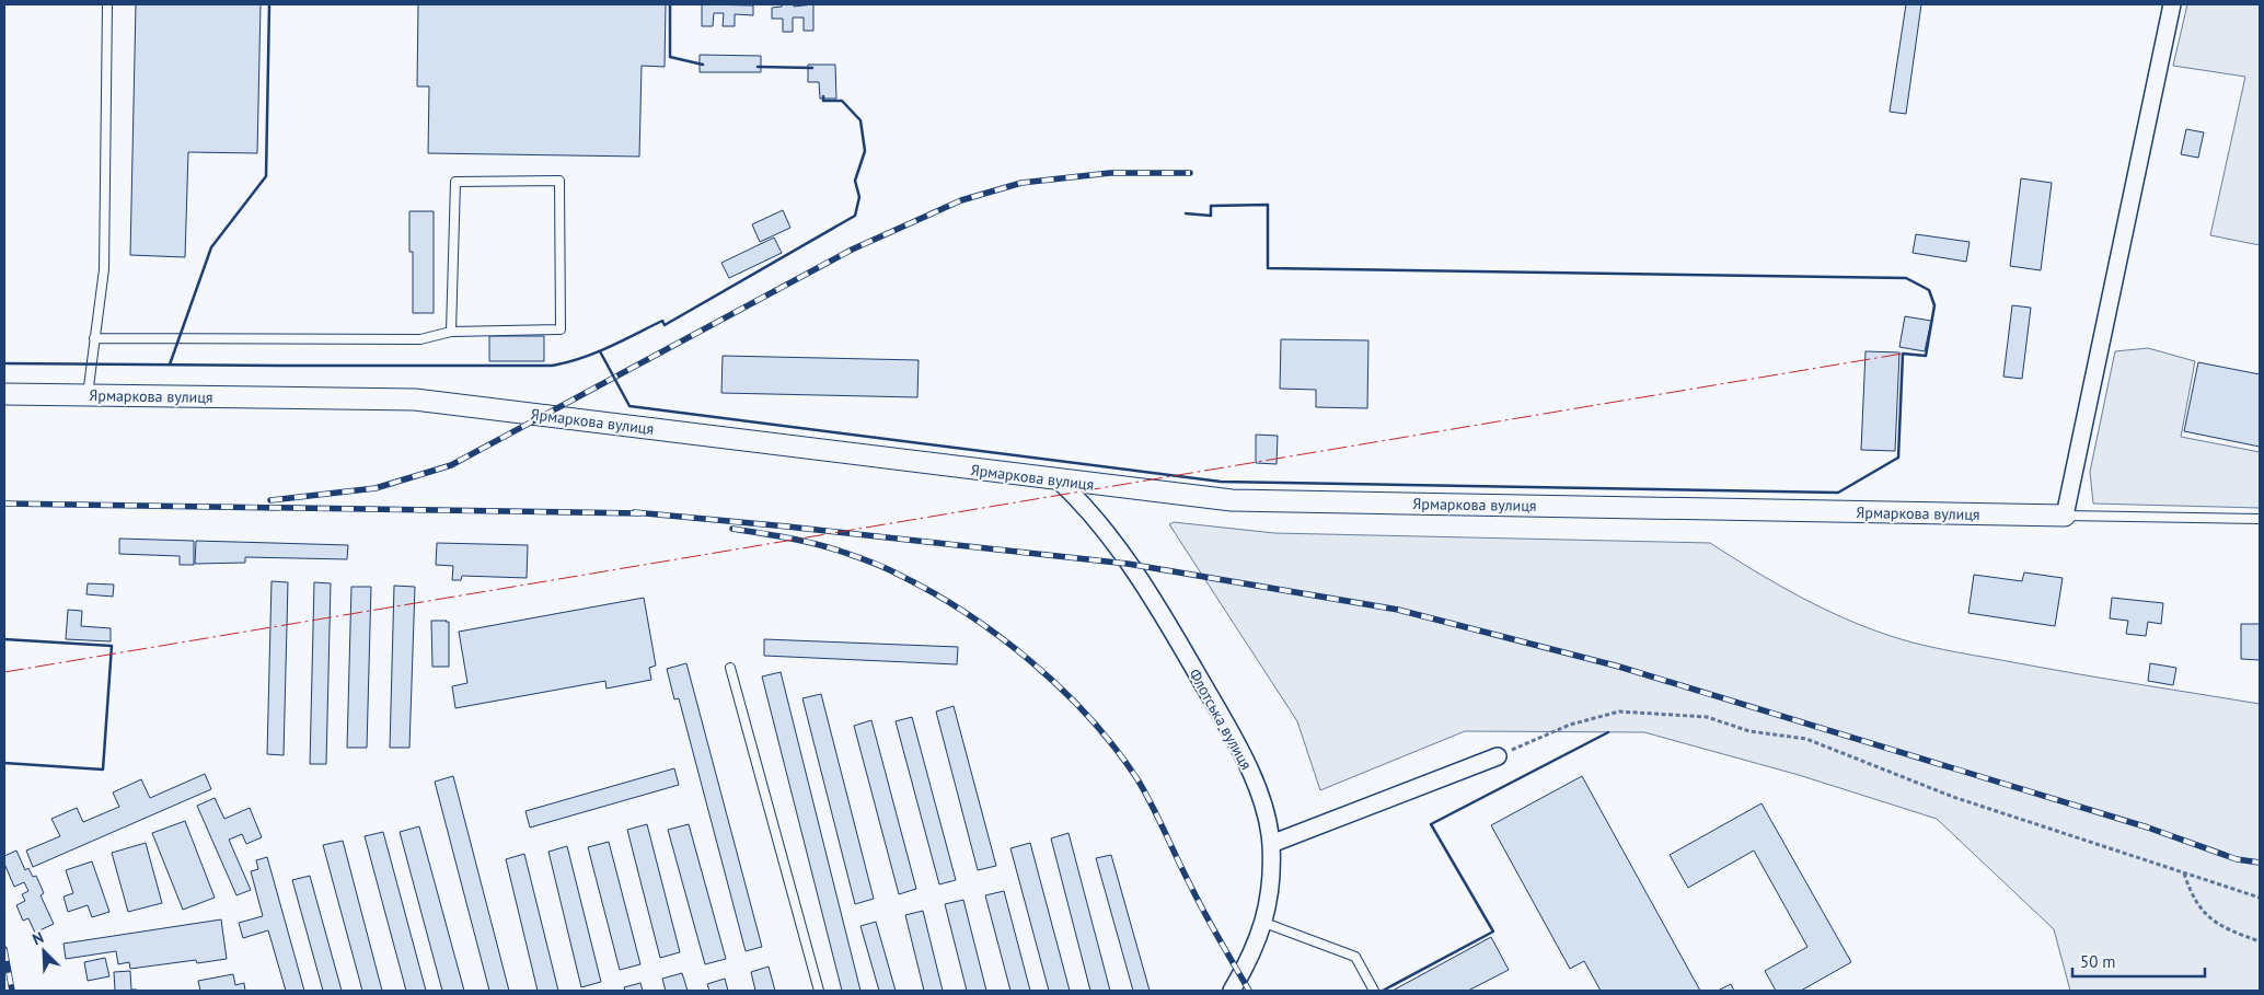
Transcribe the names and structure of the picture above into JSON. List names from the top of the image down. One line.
{"streets":{"street":["Ярмаркова вулиця","Флотська вулиця"]},"crossings":[["Ярмаркова вулиця","Флотська вулиця"]],"scale_bar":"50 m","north":"top left"}
